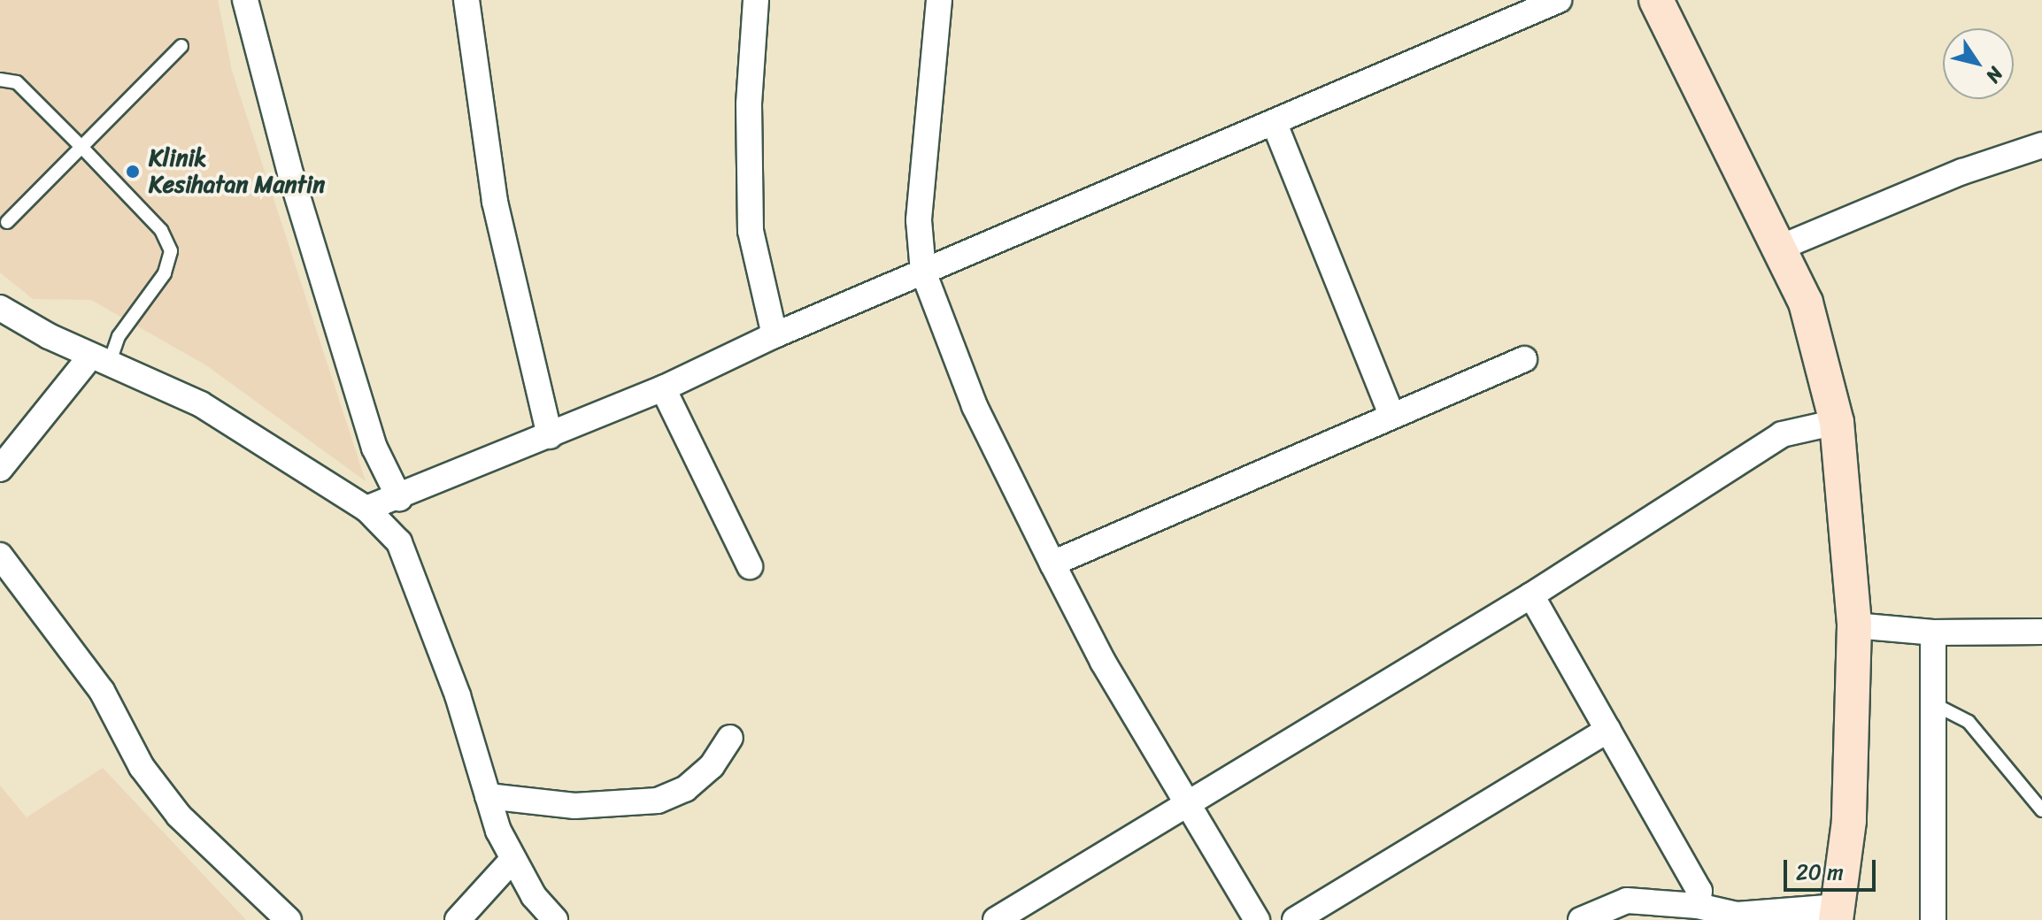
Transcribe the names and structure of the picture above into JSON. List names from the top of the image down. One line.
{"places":["Klinik Kesihatan Mantin"],"scale_bar":"20 m","north":"bottom right"}
